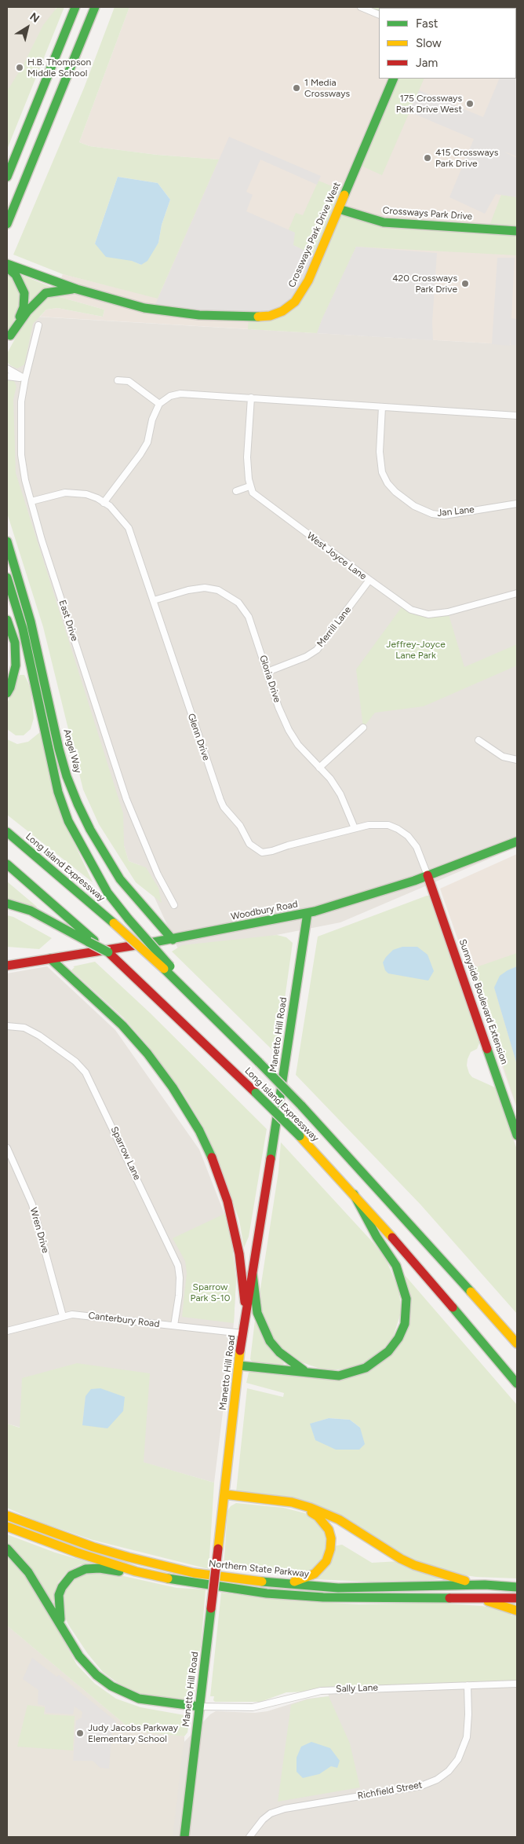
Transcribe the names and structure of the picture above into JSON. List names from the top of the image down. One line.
{"streets":{"main road":["Crossways Park Drive","Crossways Park Drive West","Angel Way","Long Island Expressway","Woodbury Road","Sunnyside Boulevard Extension","Manetto Hill Road","Northern State Parkway"],"street":["Jan Lane","West Joyce Lane","East Drive","Merrill Lane","Gloria Drive","Glenn Drive","Sparrow Lane","Wren Drive","Canterbury Road","Sally Lane","Richfield Street"]},"crossings":[["Crossways Park Drive","Crossways Park Drive West"],["West Joyce Lane","Merrill Lane"],["East Drive","Glenn Drive"],["Merrill Lane","Gloria Drive"],["Gloria Drive","Glenn Drive"],["Glenn Drive","Woodbury Road"],["Glenn Drive","Sunnyside Boulevard Extension"],["Angel Way","Woodbury Road"],["Woodbury Road","Sunnyside Boulevard Extension"],["Woodbury Road","Manetto Hill Road"],["Manetto Hill Road","Canterbury Road"],["Manetto Hill Road","Sally Lane"],["Sparrow Lane","Canterbury Road"],["Wren Drive","Canterbury Road"],["Sally Lane","Richfield Street"]],"parks":["Jeffrey-Joyce Lane Park","Sparrow Park S-10"],"places":["H.B. Thompson Middle School","1 Media Crossways","175 Crossways Park Drive West","415 Crossways Park Drive","420 Crossways Park Drive","Judy Jacobs Parkway Elementary School"],"legend":["Fast","Slow","Jam"],"north":"top right"}
